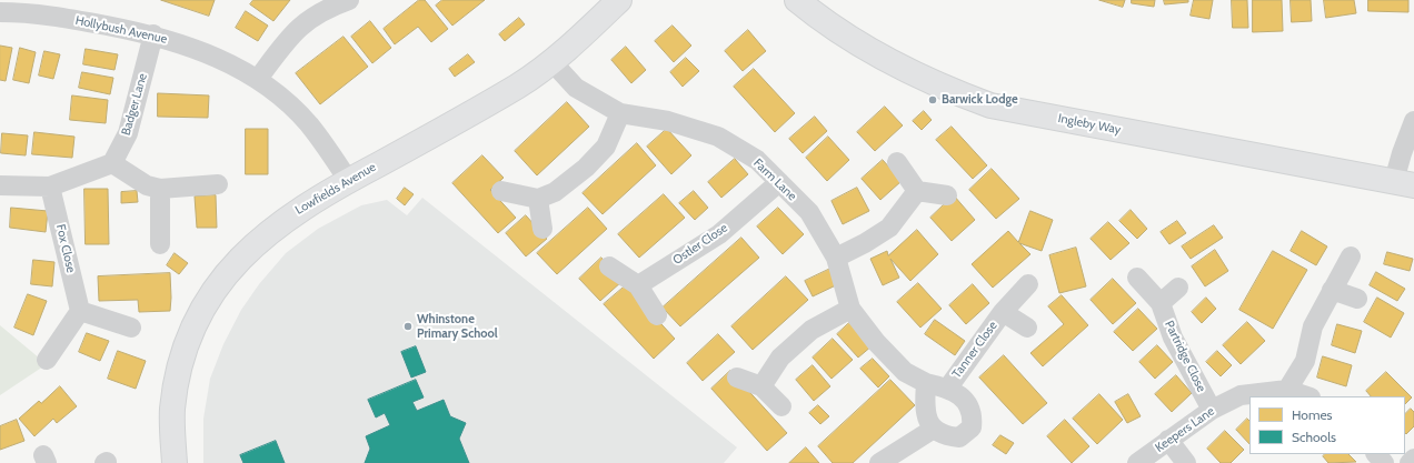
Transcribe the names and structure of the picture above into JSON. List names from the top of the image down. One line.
{"streets":{"street":["Hollybush Avenue","Badger Lane","Ingleby Way","Farm Lane","Lowfields Avenue","Ostler Close","Fox Close","Tanner Close","Partridge Close","Keepers Lane"]},"crossings":[["Hollybush Avenue","Badger Lane"],["Hollybush Avenue","Lowfields Avenue"],["Farm Lane","Lowfields Avenue"],["Farm Lane","Ostler Close"],["Farm Lane","Tanner Close"],["Partridge Close","Keepers Lane"]],"places":["Barwick Lodge","Whinstone Primary School"],"legend":["Homes","Schools"]}
